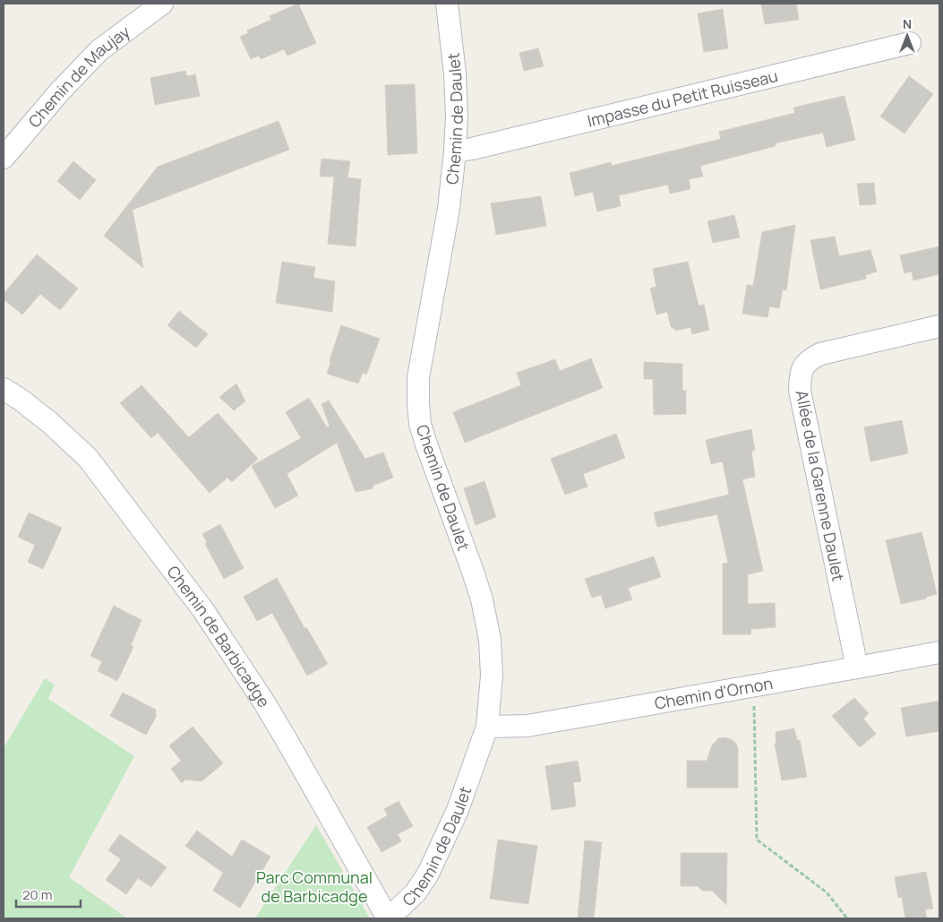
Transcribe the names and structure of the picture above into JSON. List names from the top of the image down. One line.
{"streets":{"street":["Chemin de Maujay","Impasse du Petit Ruisseau","Chemin de Daulet","Allée de la Garenne Daulet","Chemin de Barbicadge","Chemin d'Ornon"]},"crossings":[["Impasse du Petit Ruisseau","Chemin de Daulet"],["Chemin de Daulet","Chemin de Barbicadge"],["Chemin de Daulet","Chemin d'Ornon"],["Allée de la Garenne Daulet","Chemin d'Ornon"]],"parks":["Parc Communal de Barbicadge"],"scale_bar":"20 m","north":"top"}
